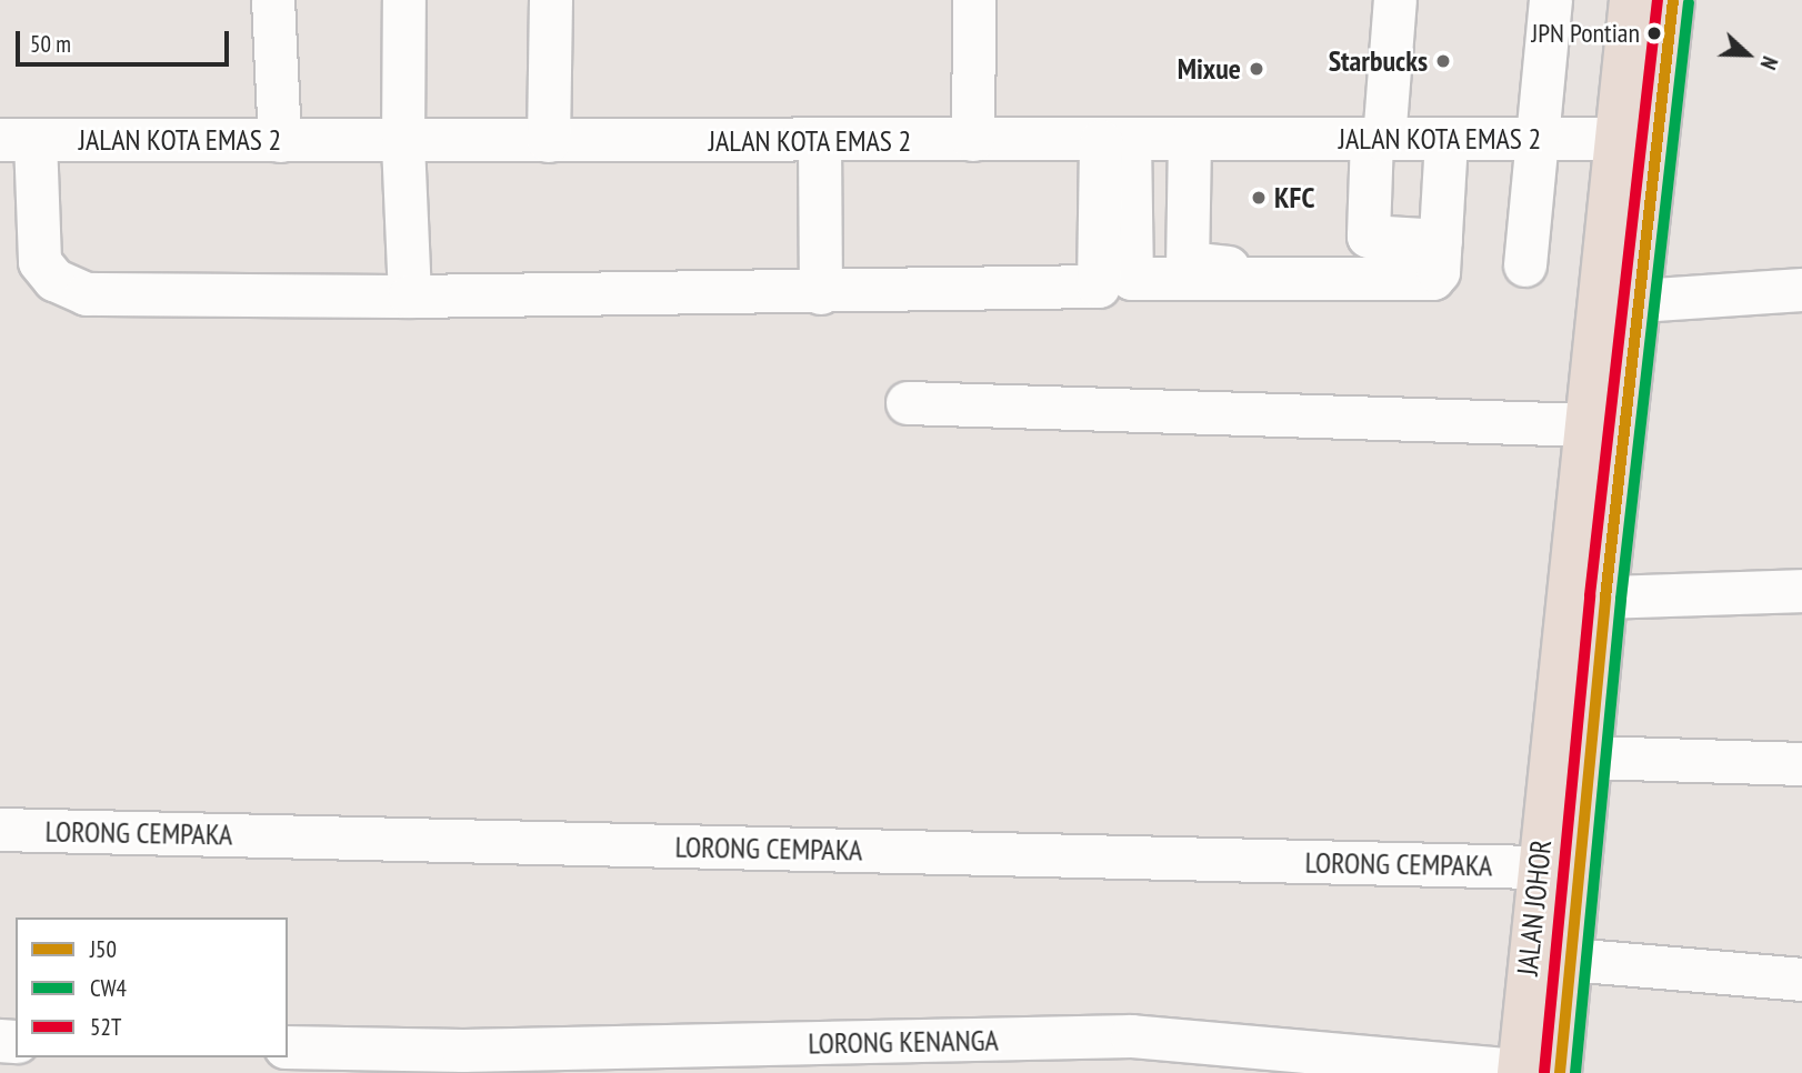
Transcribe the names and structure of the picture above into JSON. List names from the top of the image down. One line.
{"streets":{"highway":["JALAN JOHOR"],"street":["JALAN KOTA EMAS 2","LORONG CEMPAKA","LORONG KENANGA"]},"crossings":[["JALAN KOTA EMAS 2","JALAN JOHOR"],["LORONG CEMPAKA","JALAN JOHOR"],["JALAN JOHOR","LORONG KENANGA"]],"places":["JPN Pontian","Starbucks","Mixue","KFC"],"lines":["transit line J50","transit line 52T","transit line CW4"],"legend":["J50","CW4","52T"],"scale_bar":"50 m","north":"right"}
